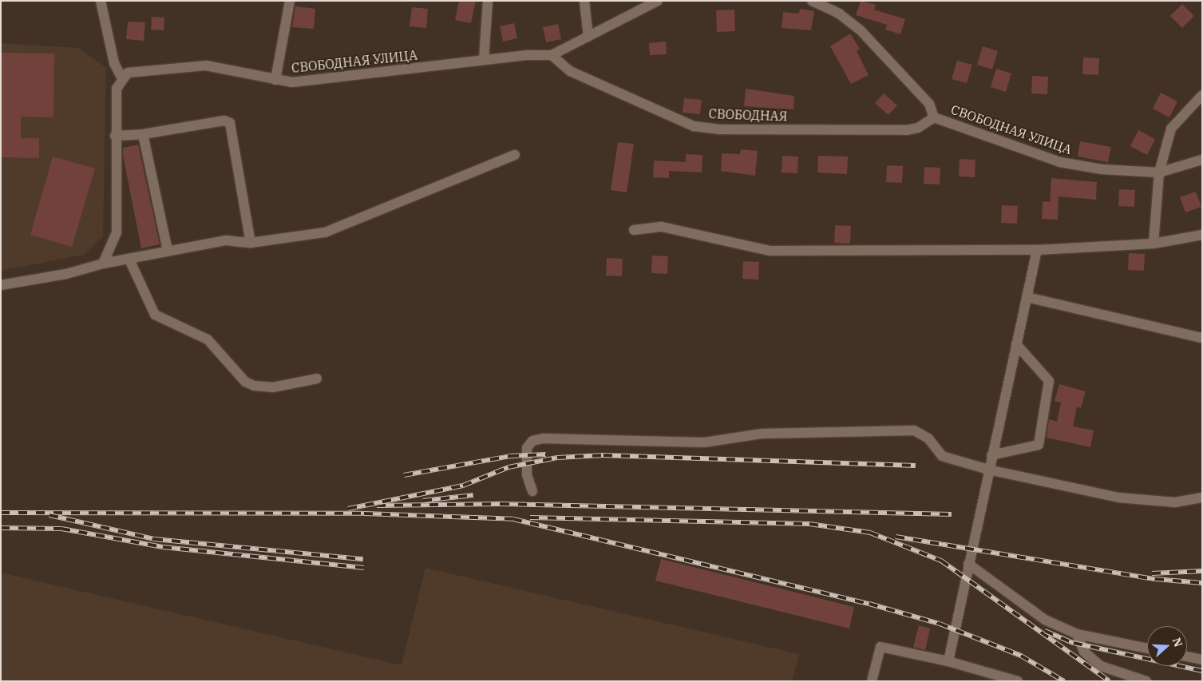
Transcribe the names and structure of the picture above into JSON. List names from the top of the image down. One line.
{"streets":{"street":["СВОБОДНАЯ УЛИЦА","СВОБОДНАЯ"]},"crossings":[["СВОБОДНАЯ УЛИЦА","СВОБОДНАЯ"]],"north":"right"}
